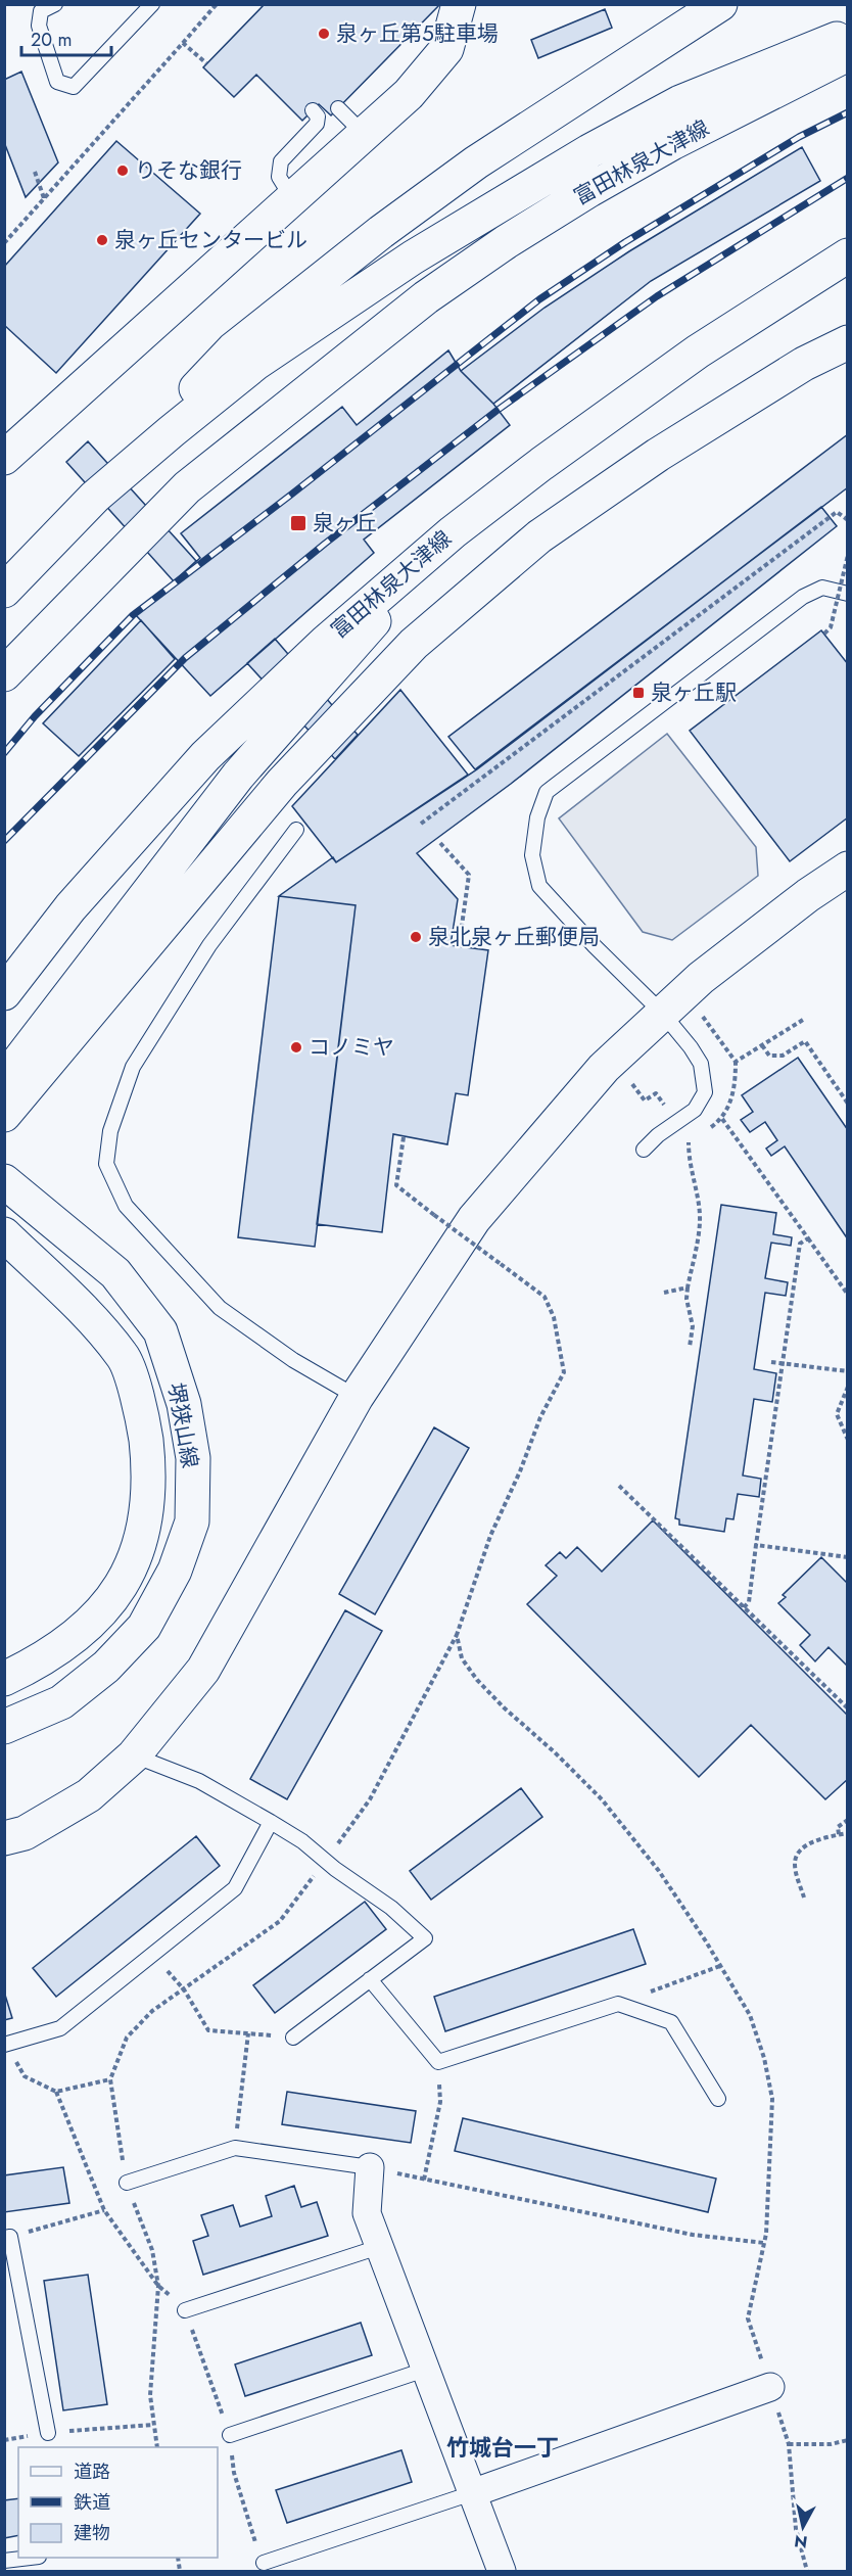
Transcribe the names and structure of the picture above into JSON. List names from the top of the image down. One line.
{"streets":{"main road":["富田林泉大津線","堺狭山線"]},"districts":["竹城台一丁"],"places":{"other":["泉ヶ丘第5駐車場","りそな銀行","泉ヶ丘センタービル","泉北泉ヶ丘郵便局","コノミヤ"],"transit":["泉ヶ丘","泉ヶ丘駅"]},"legend":["道路","鉄道","建物"],"scale_bar":"20 m","north":"bottom"}
